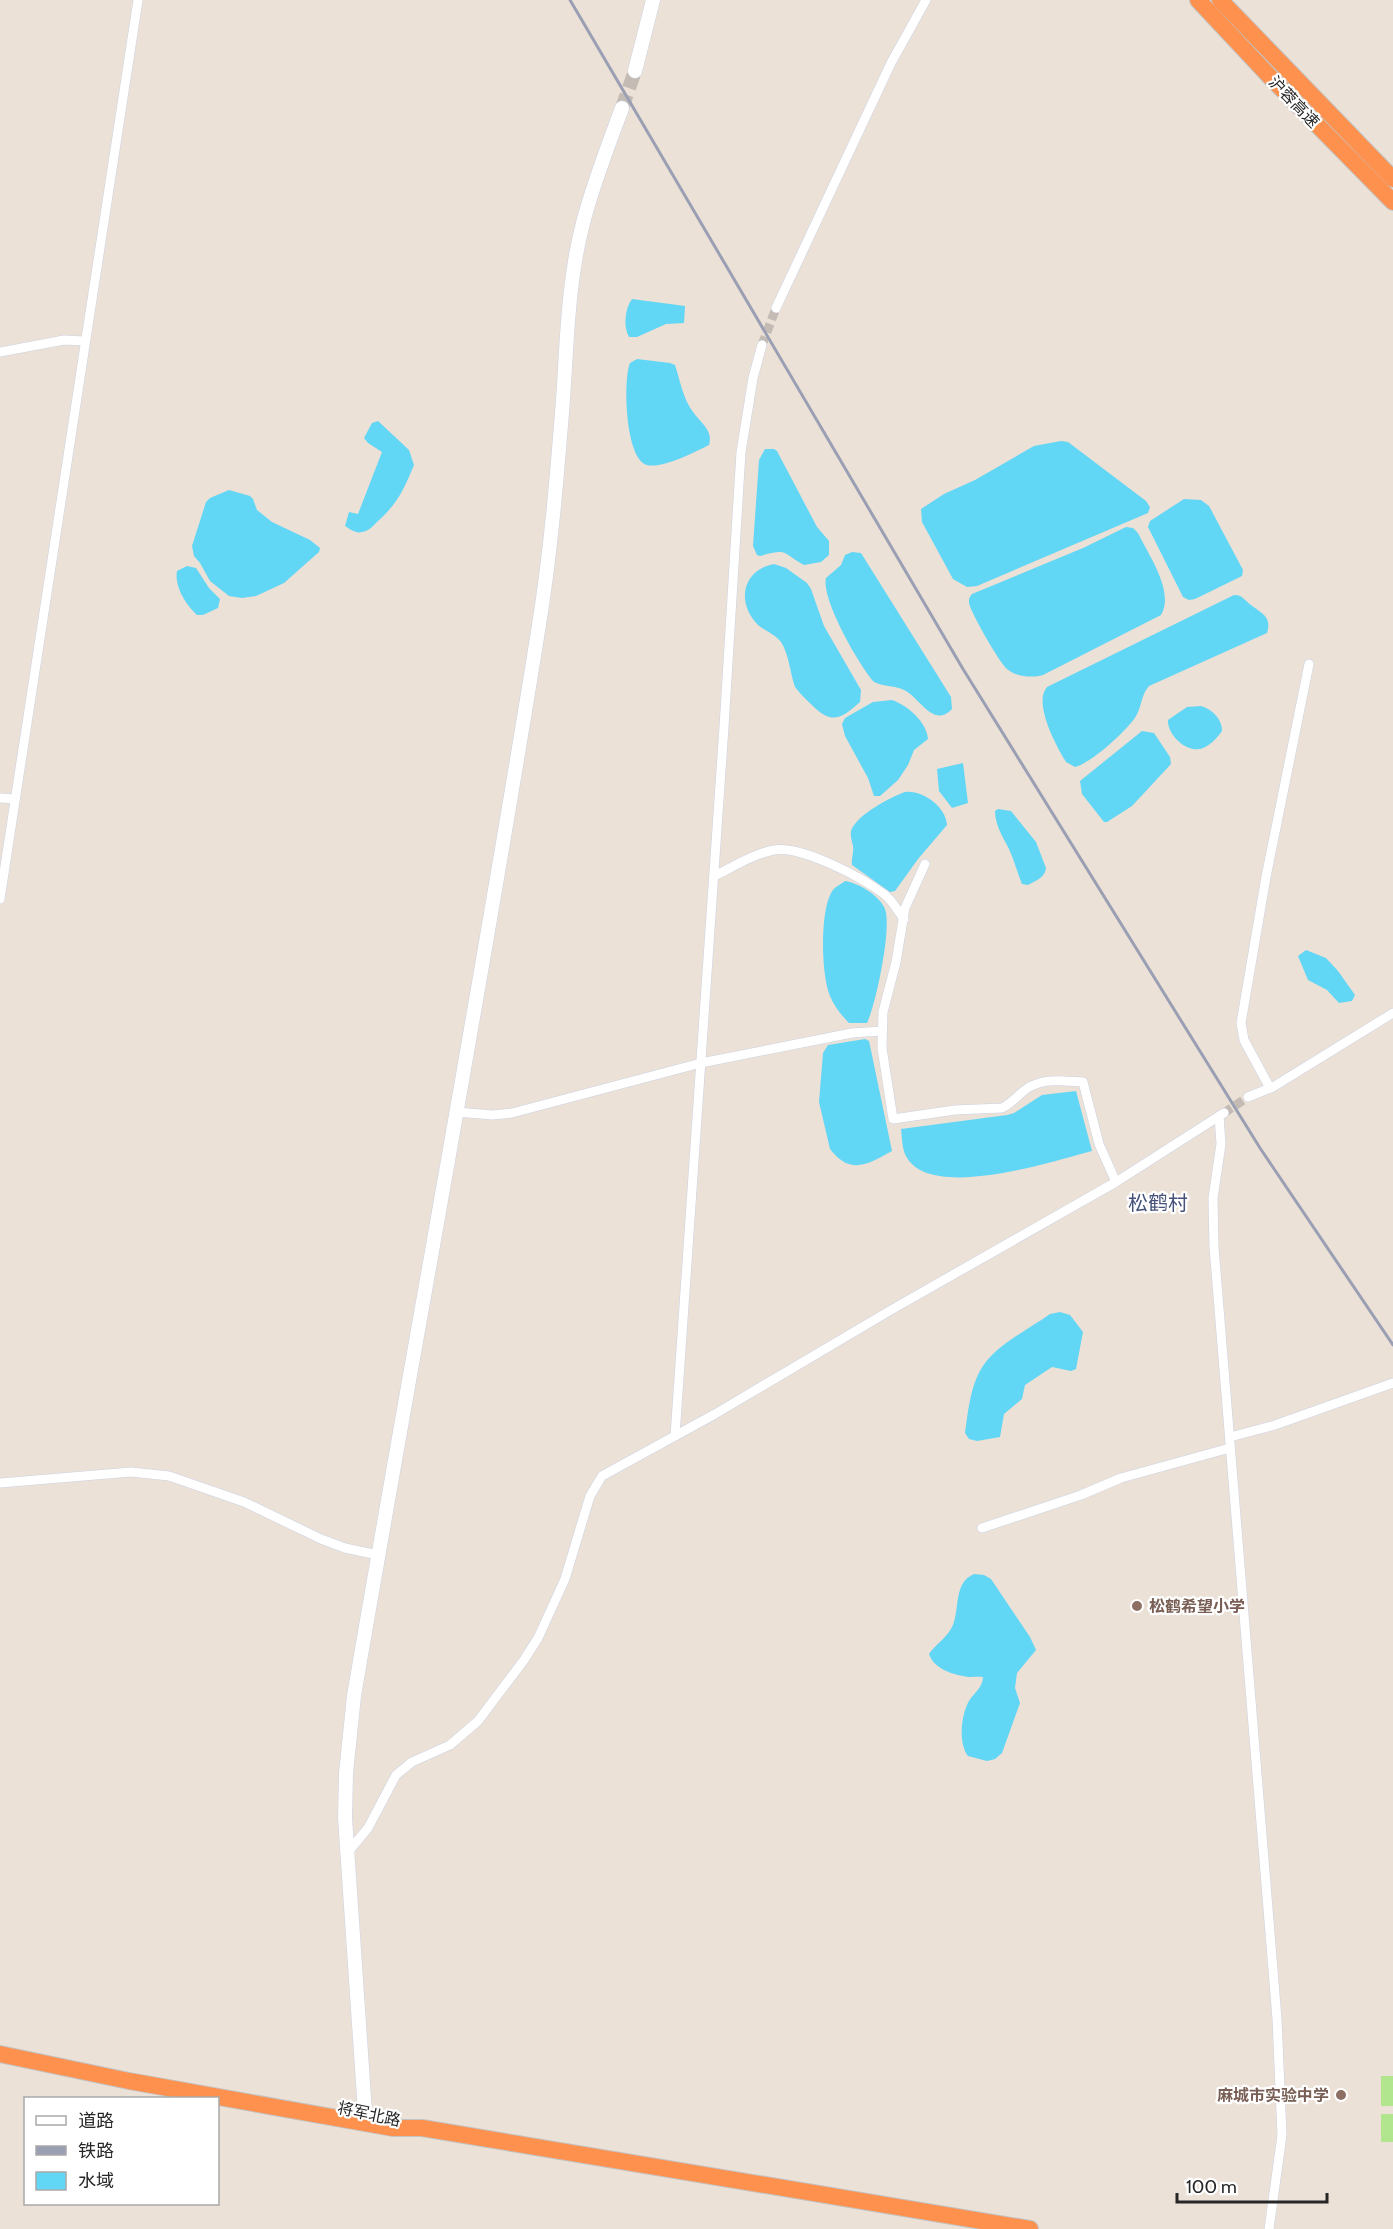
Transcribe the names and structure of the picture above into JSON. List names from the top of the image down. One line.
{"streets":{"highway":["沪蓉高速","将军北路"]},"districts":["松鹤村"],"places":["松鹤希望小学","麻城市实验中学"],"legend":["道路","铁路","水域"],"scale_bar":"100 m"}
